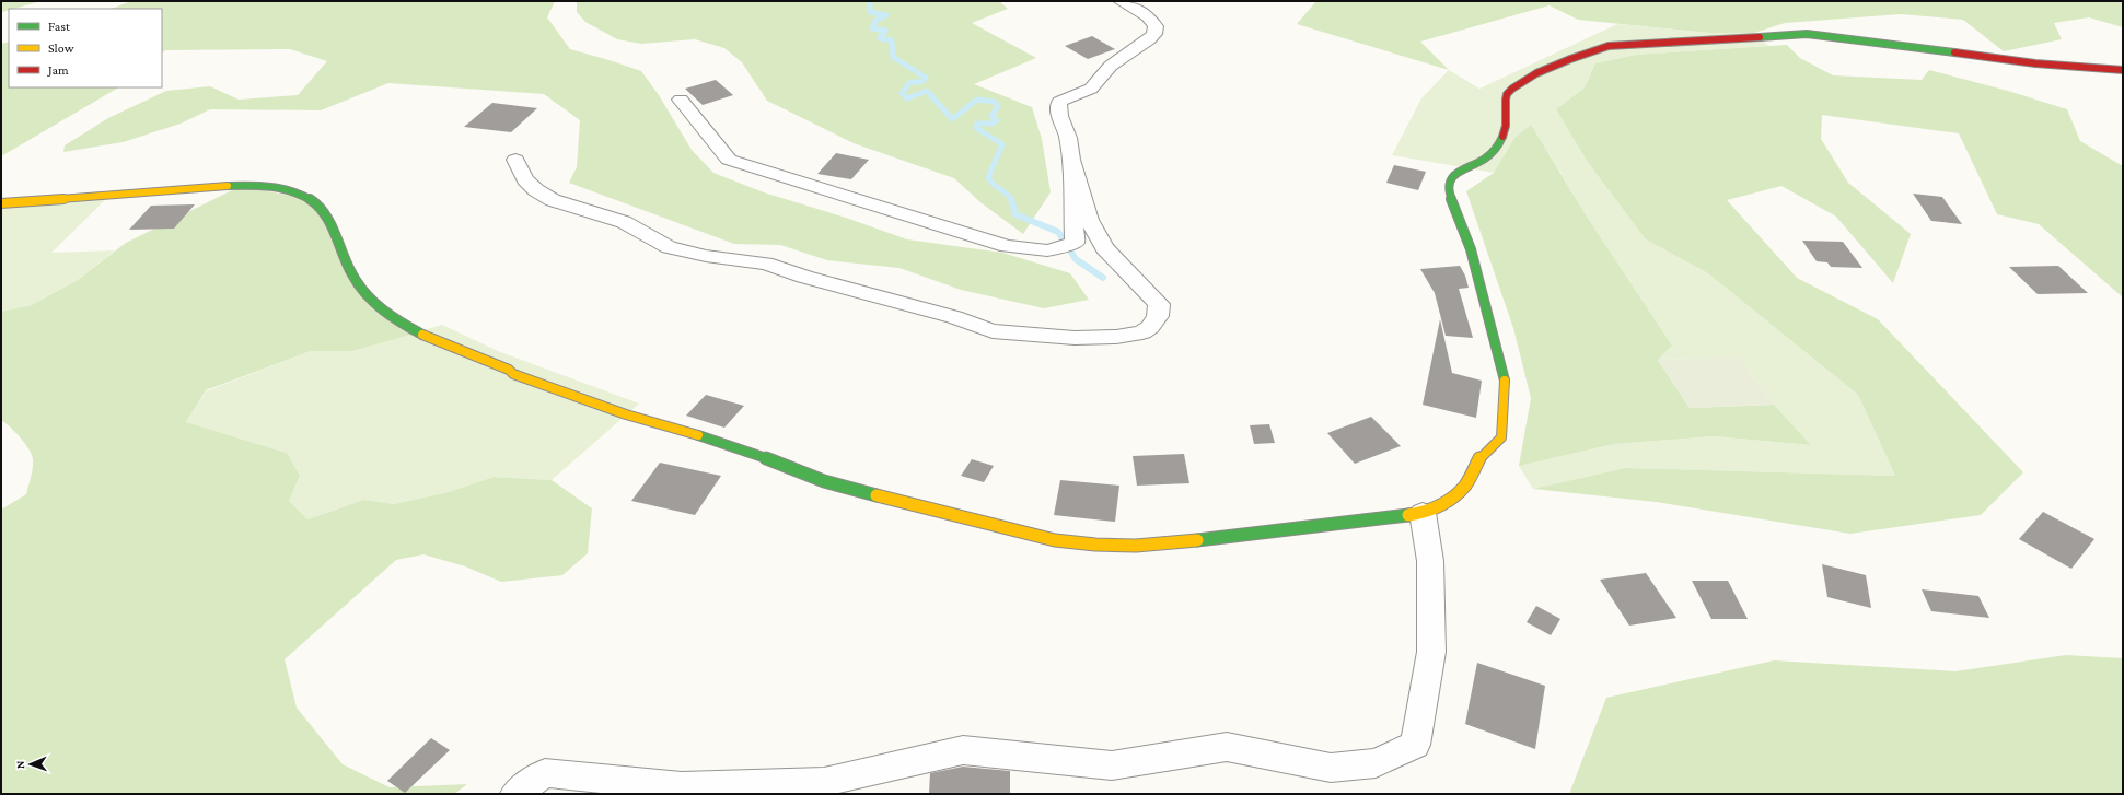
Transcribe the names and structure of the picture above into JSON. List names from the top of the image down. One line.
{"legend":["Fast","Slow","Jam"],"north":"left"}
